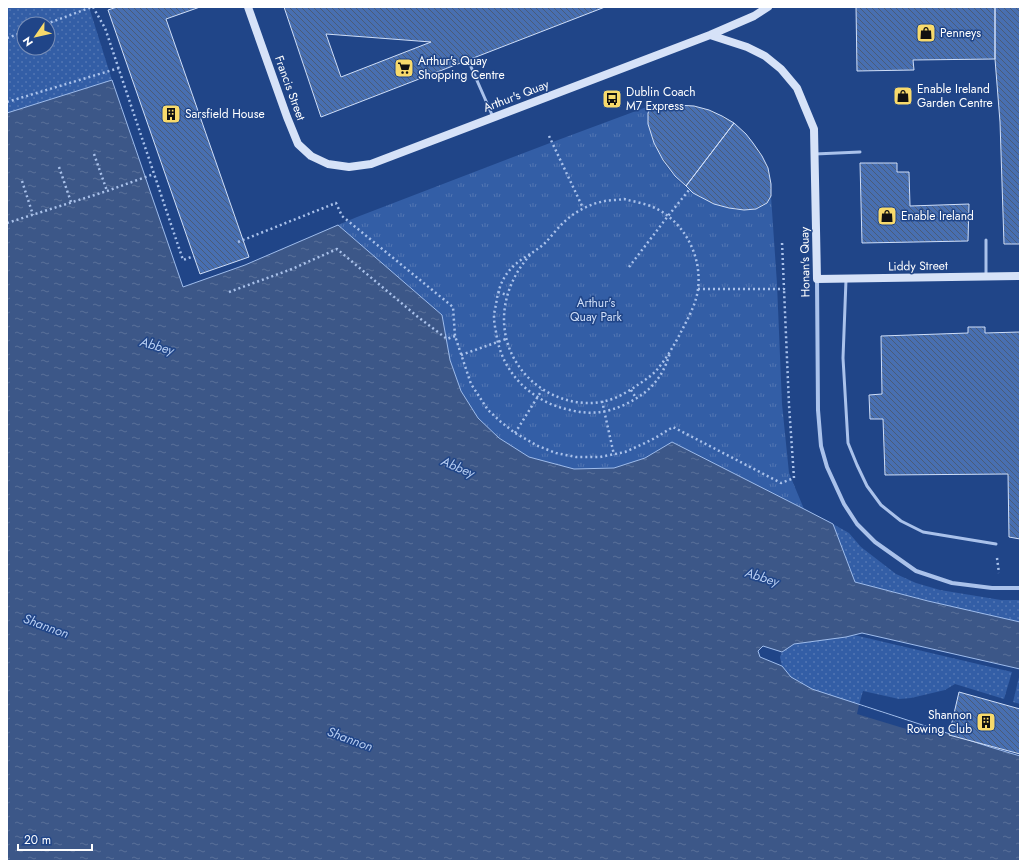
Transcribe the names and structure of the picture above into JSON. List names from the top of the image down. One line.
{"streets":{"main road":["Francis Street","Arthur's Quay","Honan's Quay","Liddy Street"]},"crossings":[["Francis Street","Arthur's Quay"],["Arthur's Quay","Honan's Quay"],["Honan's Quay","Liddy Street"]],"water":["Abbey","Shannon"],"parks":["Arthur's Quay Park"],"places":{"shop":["Penneys","Enable Ireland Garden Centre","Enable Ireland"],"supermarket":["Arthur's Quay Shopping Centre"],"bus stop":["Dublin Coach M7 Express"],"building":["Sarsfield House","Shannon Rowing Club"]},"scale_bar":"20 m","north":"bottom left"}
